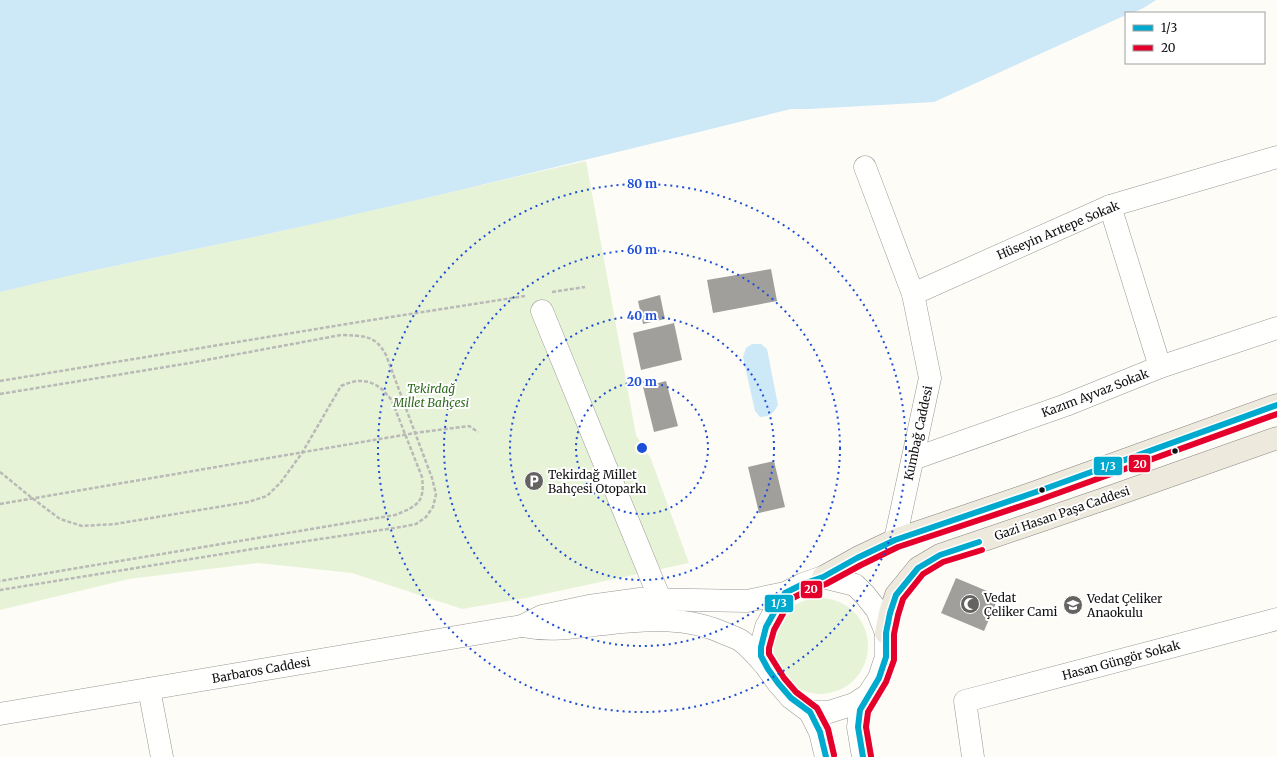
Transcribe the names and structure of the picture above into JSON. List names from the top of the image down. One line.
{"streets":{"main road":["Gazi Hasan Paşa Caddesi"],"street":["Hüseyin Arıtepe Sokak","Kazım Ayvaz Sokak","Kumbağ Caddesi","Hasan Güngör Sokak","Barbaros Caddesi"]},"crossings":[["Hüseyin Arıtepe Sokak","Kumbağ Caddesi"],["Kazım Ayvaz Sokak","Kumbağ Caddesi"]],"parks":["Tekirdağ Millet Bahçesi"],"places":{"parking":["Tekirdağ Millet Bahçesi Otoparkı"],"mosque":["Vedat Çeliker Cami"],"school or university":["Vedat Çeliker Anaokulu"]},"lines":["transit line 1/3","transit line 20"],"legend":["1/3","20"],"rings":["80 m","60 m","40 m","20 m"]}
